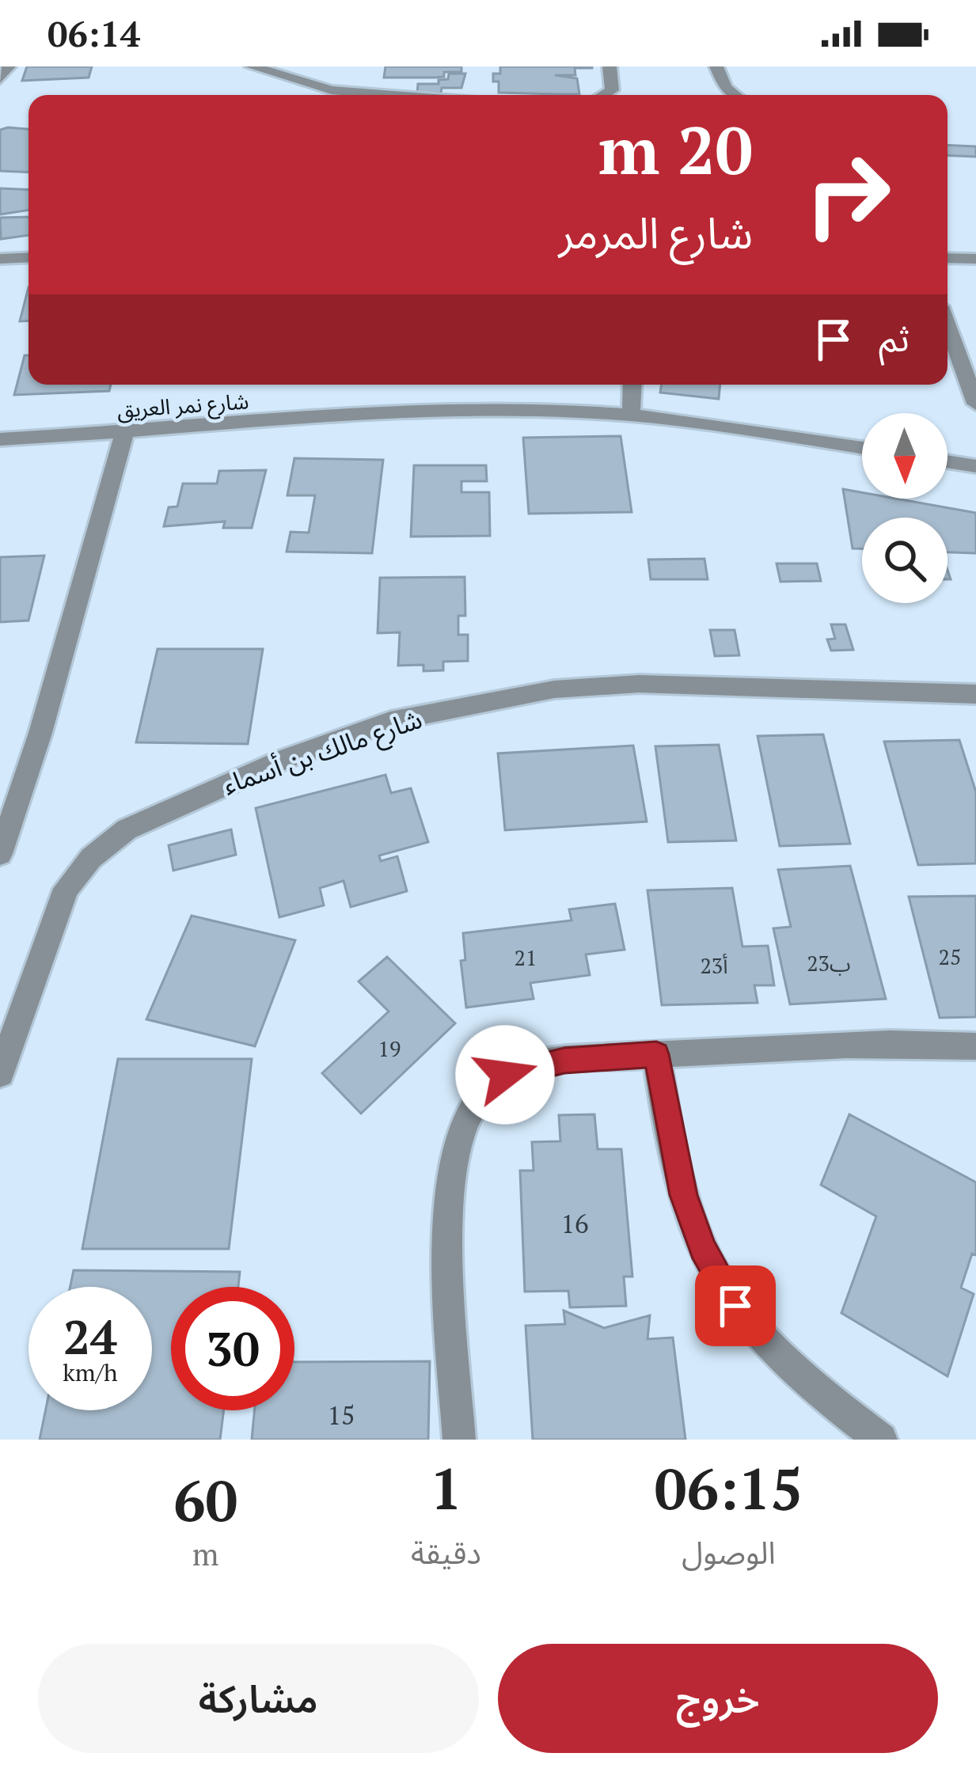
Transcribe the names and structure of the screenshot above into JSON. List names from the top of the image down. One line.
{"streets":{"street":["شارع نمر العريق","شارع مالك بن أسماء"]},"house_numbers":["25","21","ب23","أ23","19","16","15"],"north":"bottom","page":{"status":"06:14","turn":["20 m","شارع المرمر"],"then":"ثم","speed":"24 km/h","limit":"30","eta":["06:15","الوصول","1","دقيقة","60","m"],"buttons":["خروج","مشاركة"]}}
